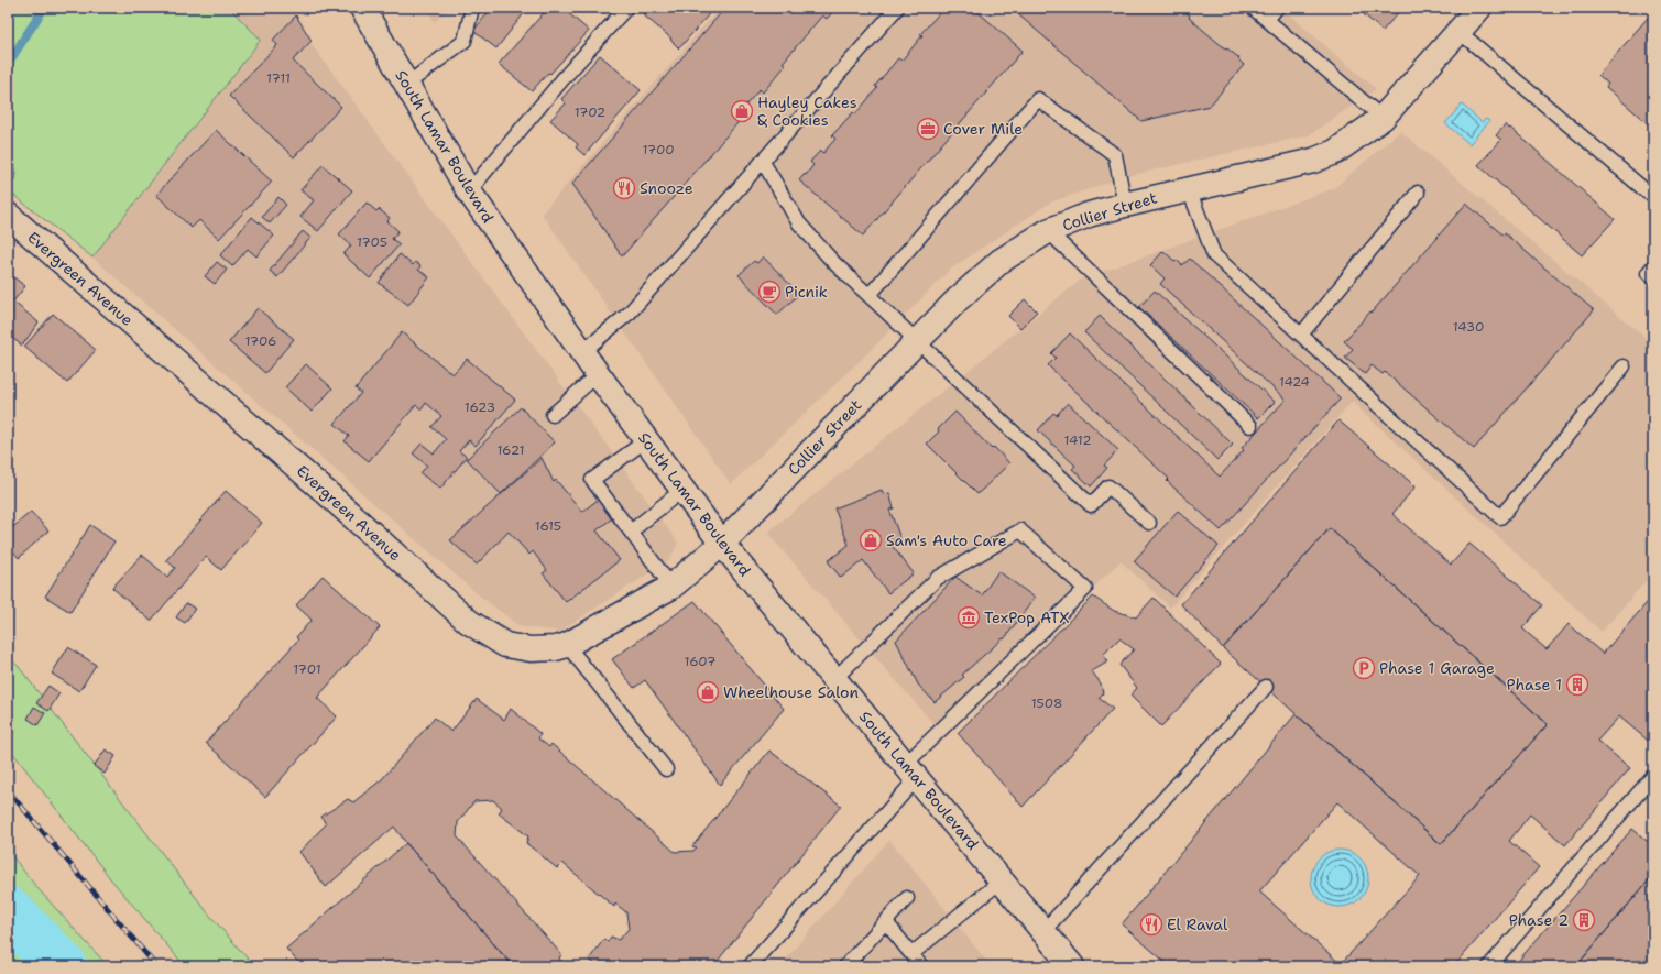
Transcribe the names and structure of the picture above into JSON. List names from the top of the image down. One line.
{"streets":{"street":["South Lamar Boulevard","Collier Street","Evergreen Avenue"]},"crossings":[["South Lamar Boulevard","Collier Street"],["South Lamar Boulevard","Evergreen Avenue"],["Collier Street","Evergreen Avenue"]],"places":{"shop":["Hayley Cakes & Cookies","Sam's Auto Care","Wheelhouse Salon"],"office":["Cover Mile"],"restaurant":["Snooze","El Raval"],"cafe":["Picnik"],"museum":["TexPop ATX"],"parking":["Phase 1 Garage"],"building":["Phase 1","Phase 2"]},"house_numbers":["1711","1702","1700","1705","1430","1706","1424","1623","1412","1621","1615","1607","1701","1508"]}
